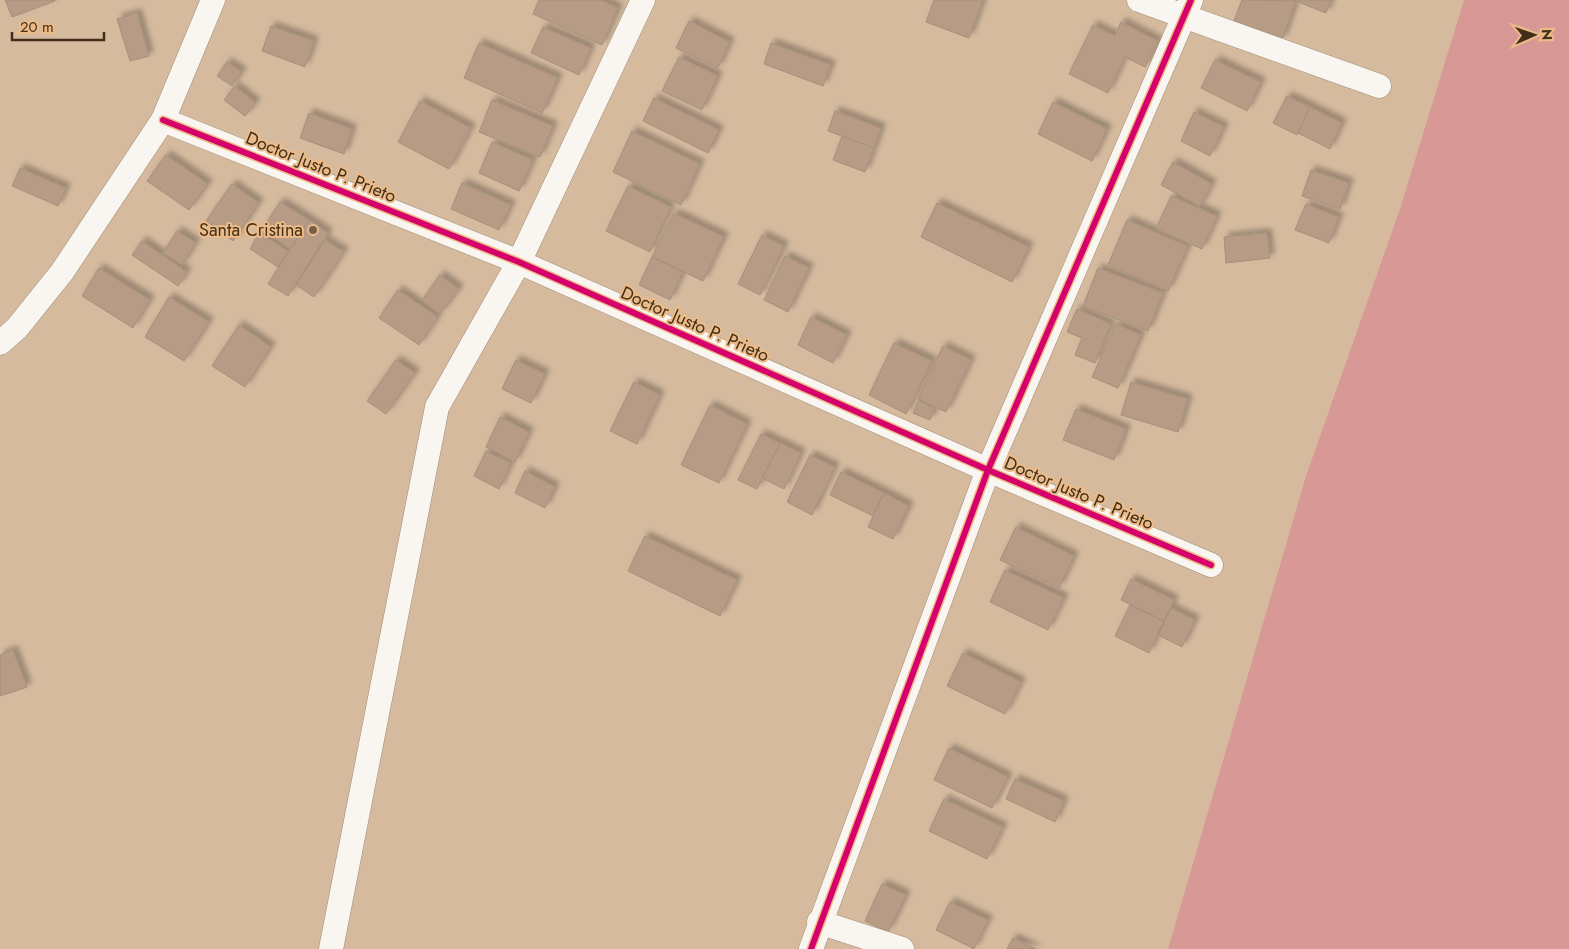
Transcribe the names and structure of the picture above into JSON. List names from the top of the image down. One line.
{"streets":{"street":["Doctor Justo P. Prieto"]},"places":["Santa Cristina"],"scale_bar":"20 m","north":"right"}
